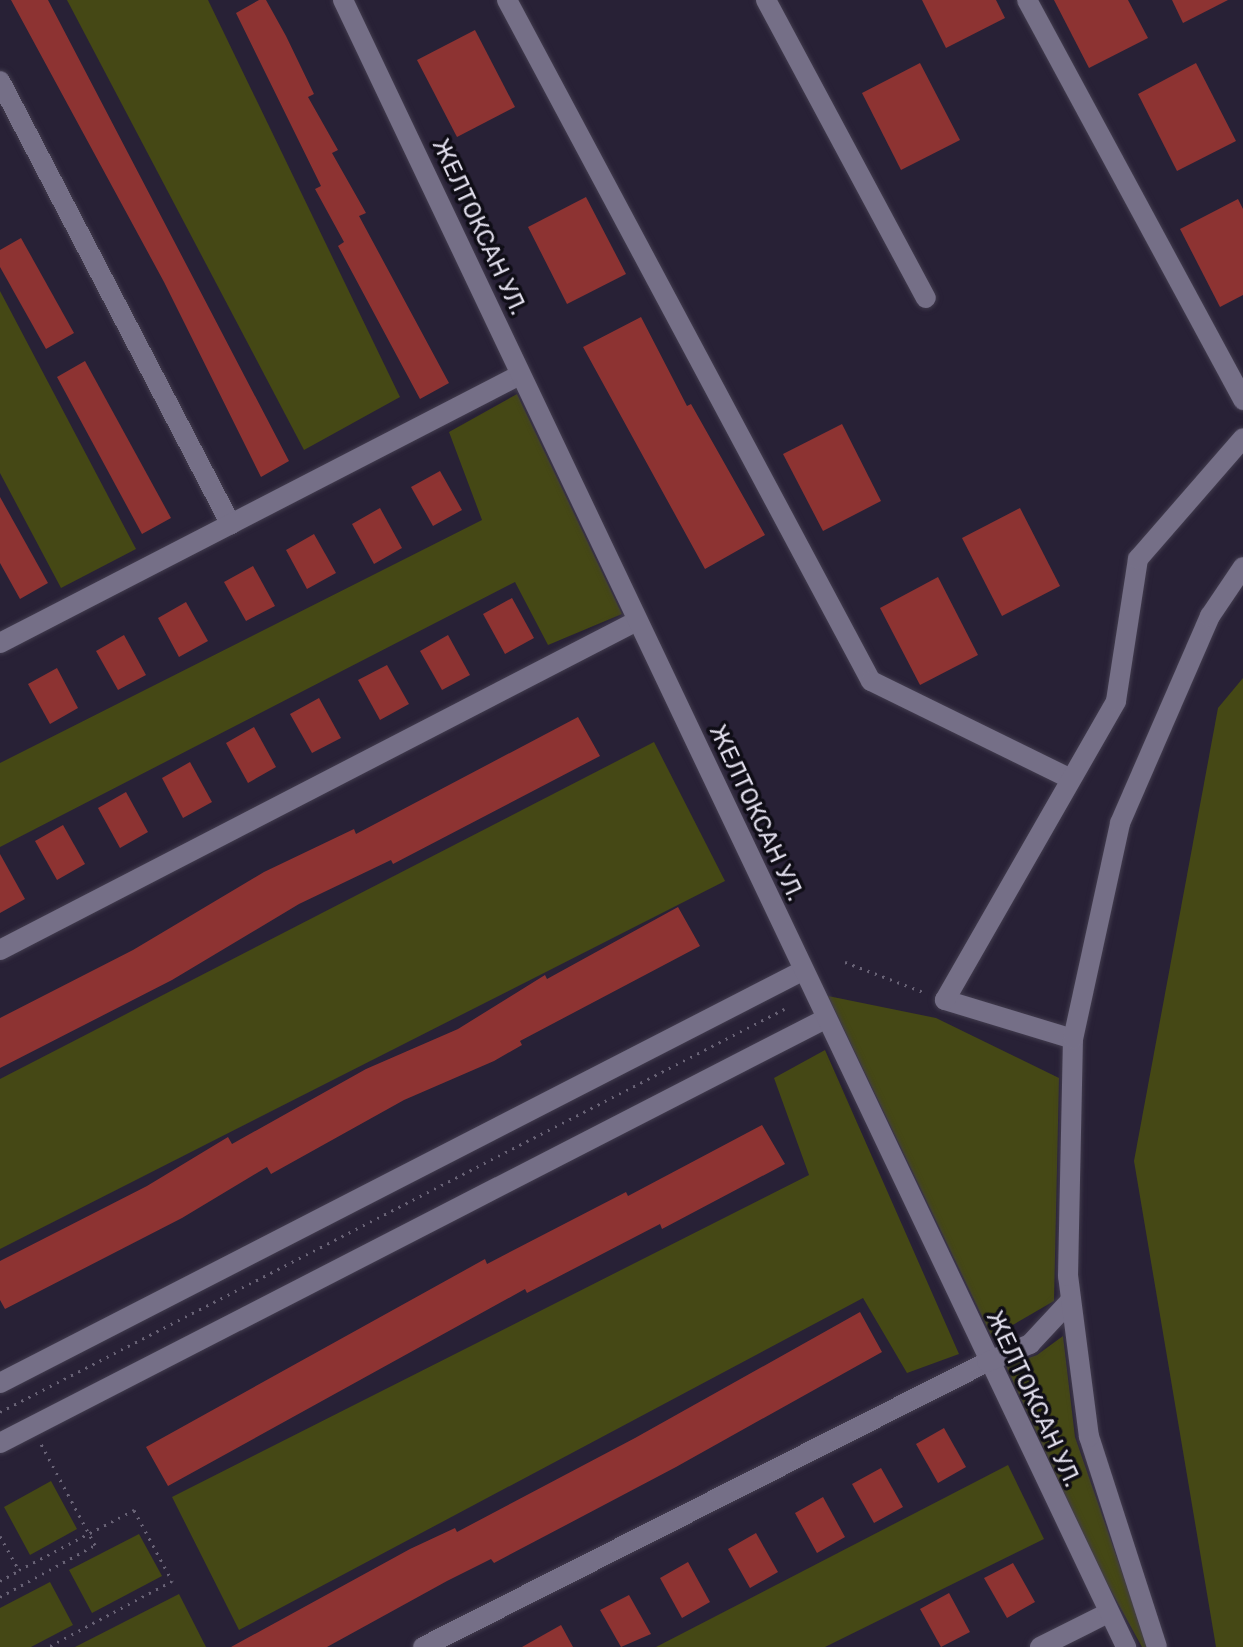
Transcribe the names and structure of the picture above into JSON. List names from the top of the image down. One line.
{"streets":{"street":["ЖЕЛТОКСАН УЛ."]}}
